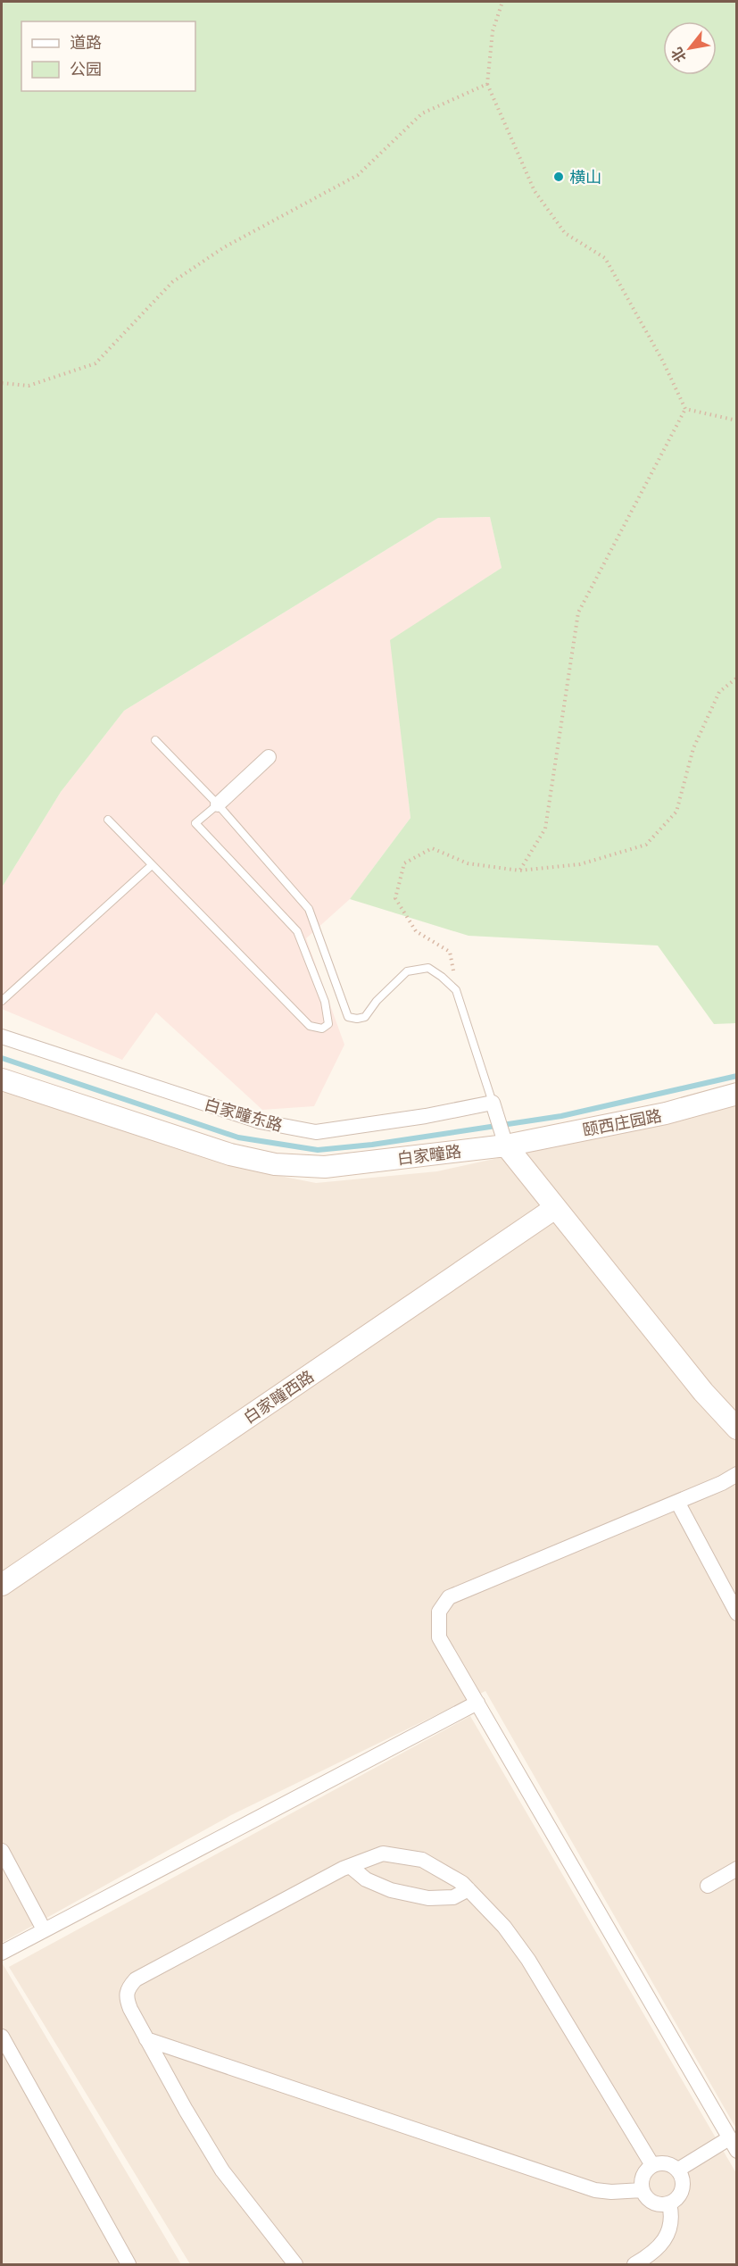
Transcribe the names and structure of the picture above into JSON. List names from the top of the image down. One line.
{"streets":{"street":["白家疃东路","颐西庄园路","白家疃路","白家疃西路"]},"crossings":[["颐西庄园路","白家疃路"]],"places":["横山"],"legend":["道路","公园"],"north":"bottom left"}
